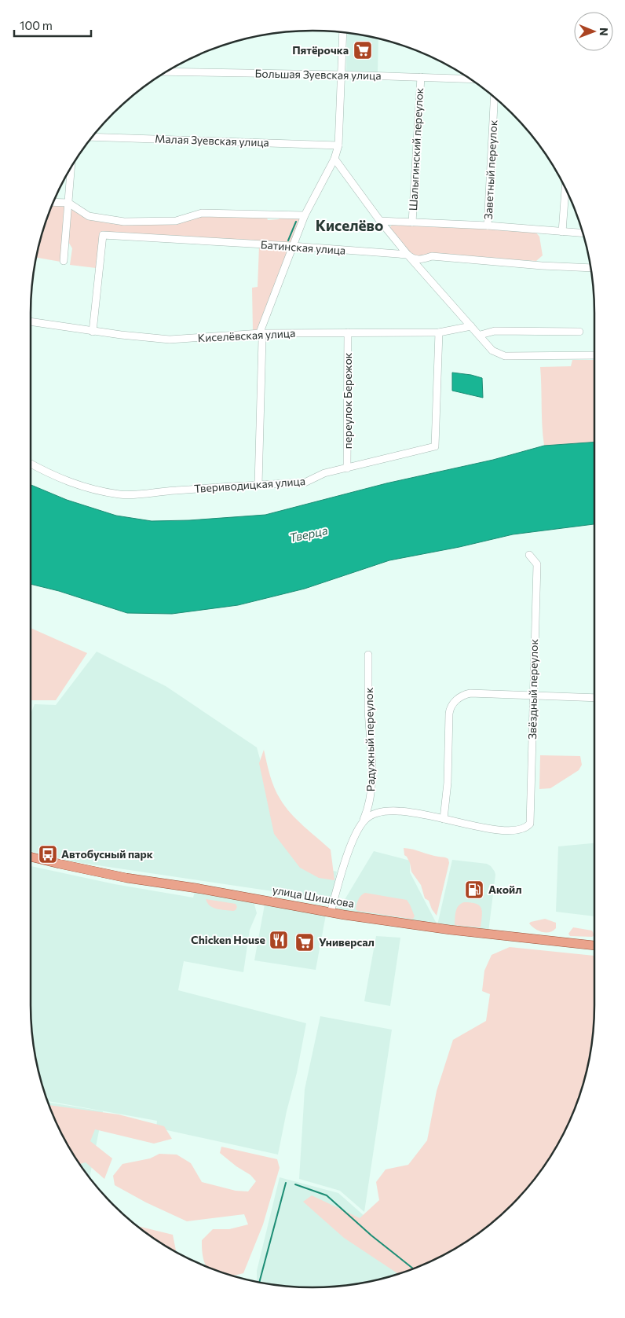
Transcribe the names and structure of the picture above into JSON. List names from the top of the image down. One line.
{"streets":{"main road":["улица Шишкова"],"street":["Большая Зуевская улица","Малая Зуевская улица","Шалыгинский переулок","Заветный переулок","Батинская улица","Киселёвская улица","переулок Бережок","Твериводицкая улица","Звёздный переулок","Радужный переулок"]},"crossings":[["Большая Зуевская улица","Шалыгинский переулок"],["Батинская улица","Киселёвская улица"],["Киселёвская улица","переулок Бережок"],["Киселёвская улица","Твериводицкая улица"],["переулок Бережок","Твериводицкая улица"],["Радужный переулок","улица Шишкова"]],"districts":["Киселёво"],"water":["Тверца"],"places":{"supermarket":["Пятёрочка","Универсал"],"bus stop":["Автобусный парк"],"fuel station":["Акойл"],"restaurant":["Chicken House"]},"scale_bar":"100 m","north":"right"}
